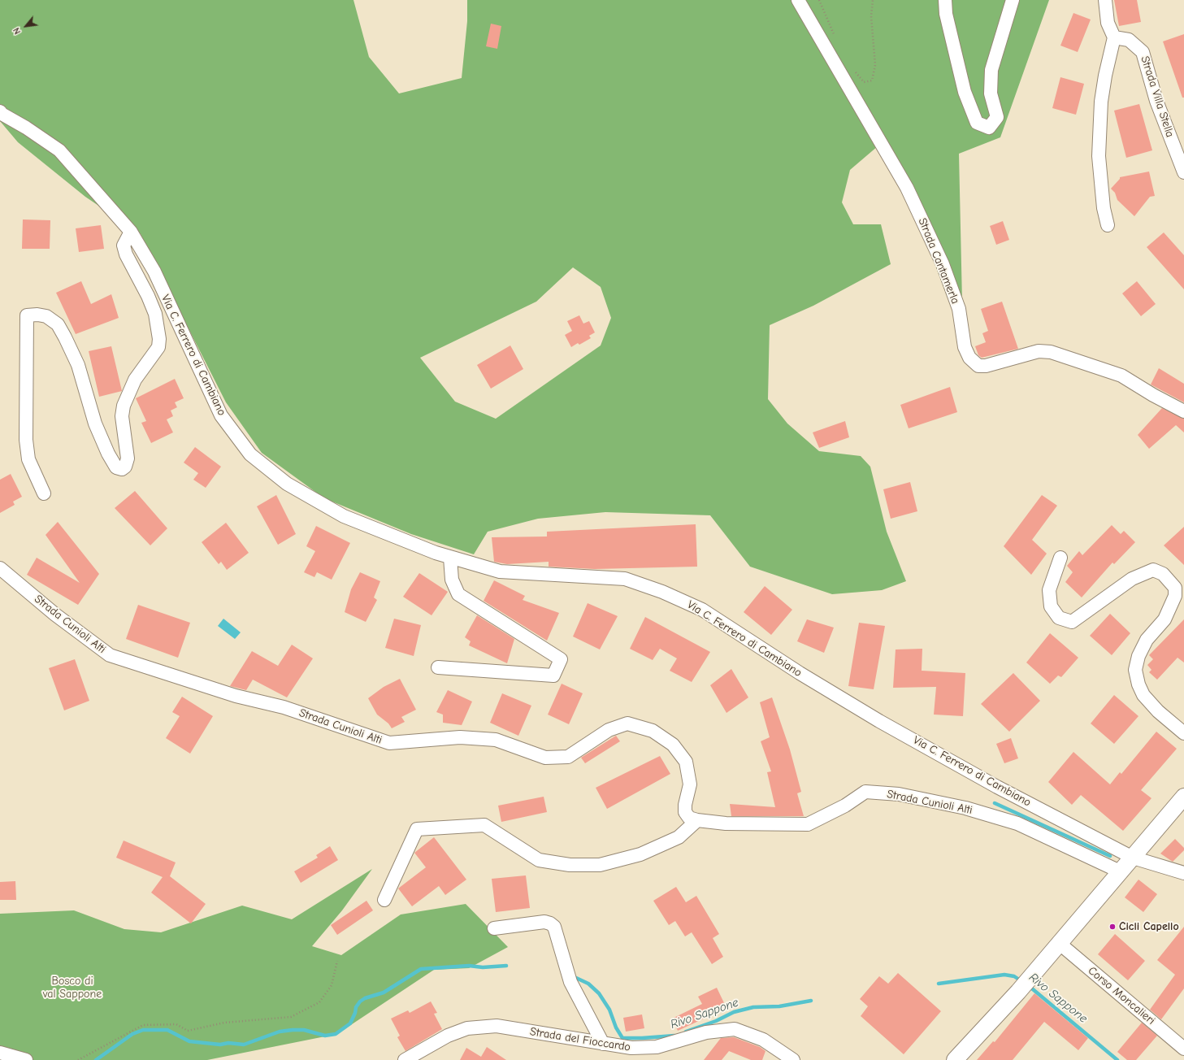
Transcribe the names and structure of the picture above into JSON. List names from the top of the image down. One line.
{"streets":{"street":["Strada Villa Stella","Strada Cantamerla","Via C. Ferrero di Cambiano","Strada Cunioli Alti","Corso Moncalieri","Strada del Fioccardo"]},"water":["Rivo Sappone"],"parks":["Bosco di val Sappone"],"places":["Cicli Capello"],"north":"bottom left"}
